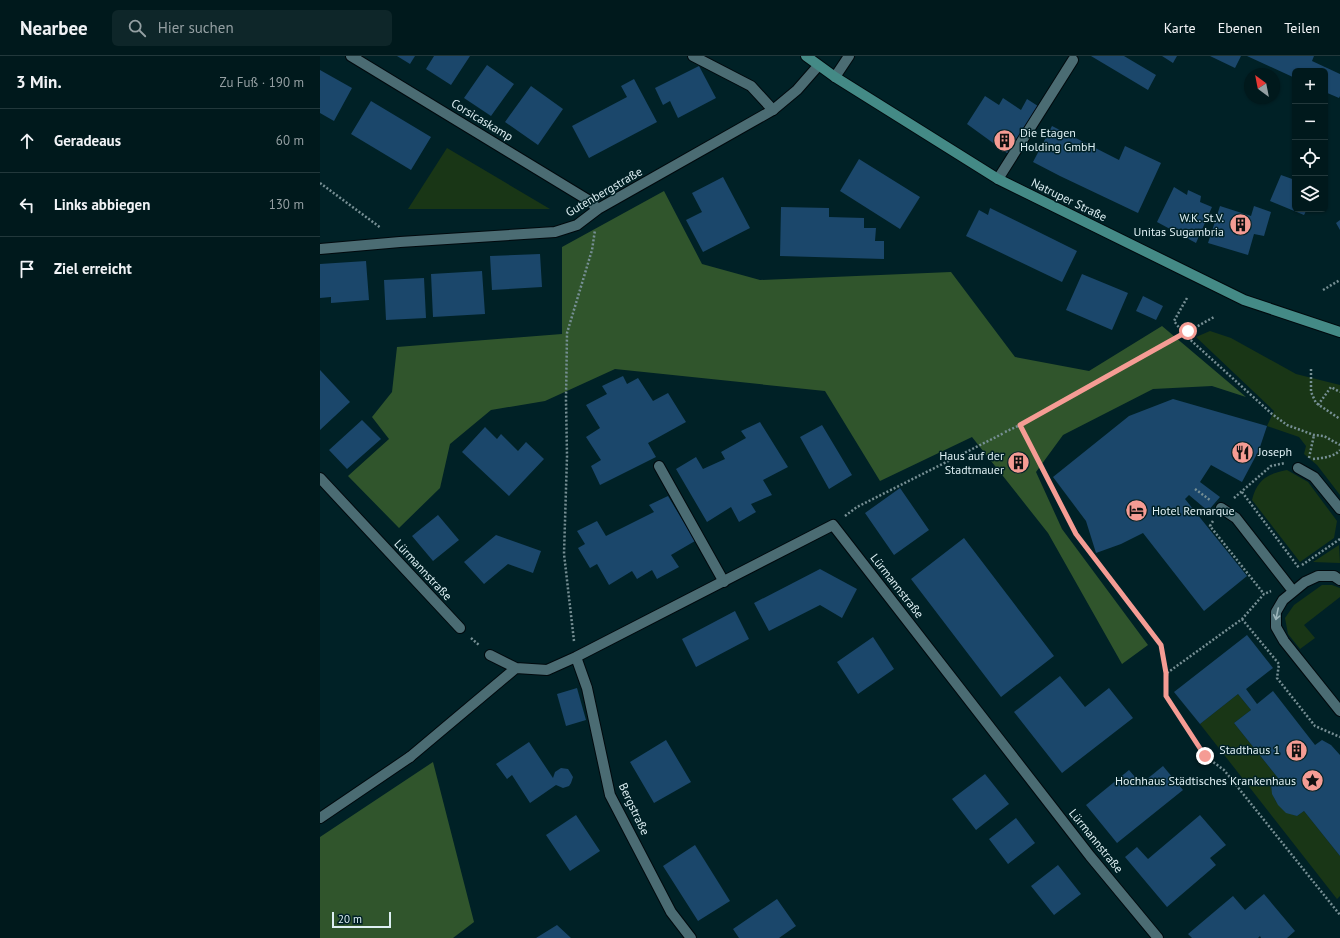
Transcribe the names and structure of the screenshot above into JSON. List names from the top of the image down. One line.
{"streets":{"main road":["Natruper Straße"],"street":["Corsicaskamp","Gutenbergstraße","Lürmannstraße","Bergstraße"]},"crossings":[["Corsicaskamp","Gutenbergstraße"],["Gutenbergstraße","Natruper Straße"]],"places":{"building":["Die Etagen Holding GmbH","W.K. St.V. Unitas Sugambria","Haus auf der Stadtmauer","Stadthaus 1"],"restaurant":["Joseph"],"hotel":["Hotel Remarque"],"place":["Hochhaus Städtisches Krankenhaus"]},"scale_bar":"20 m","north":"top left","page":{"header":"Nearbee","search":"Hier suchen","nav":["Karte","Ebenen","Teilen"],"heading":["3 Min.","Zu Fuß · 190 m"],"map_buttons":["+","−"],"list":[["Geradeaus","60 m"],["Links abbiegen","130 m"],"Ziel erreicht"],"scale":"20 m"}}
